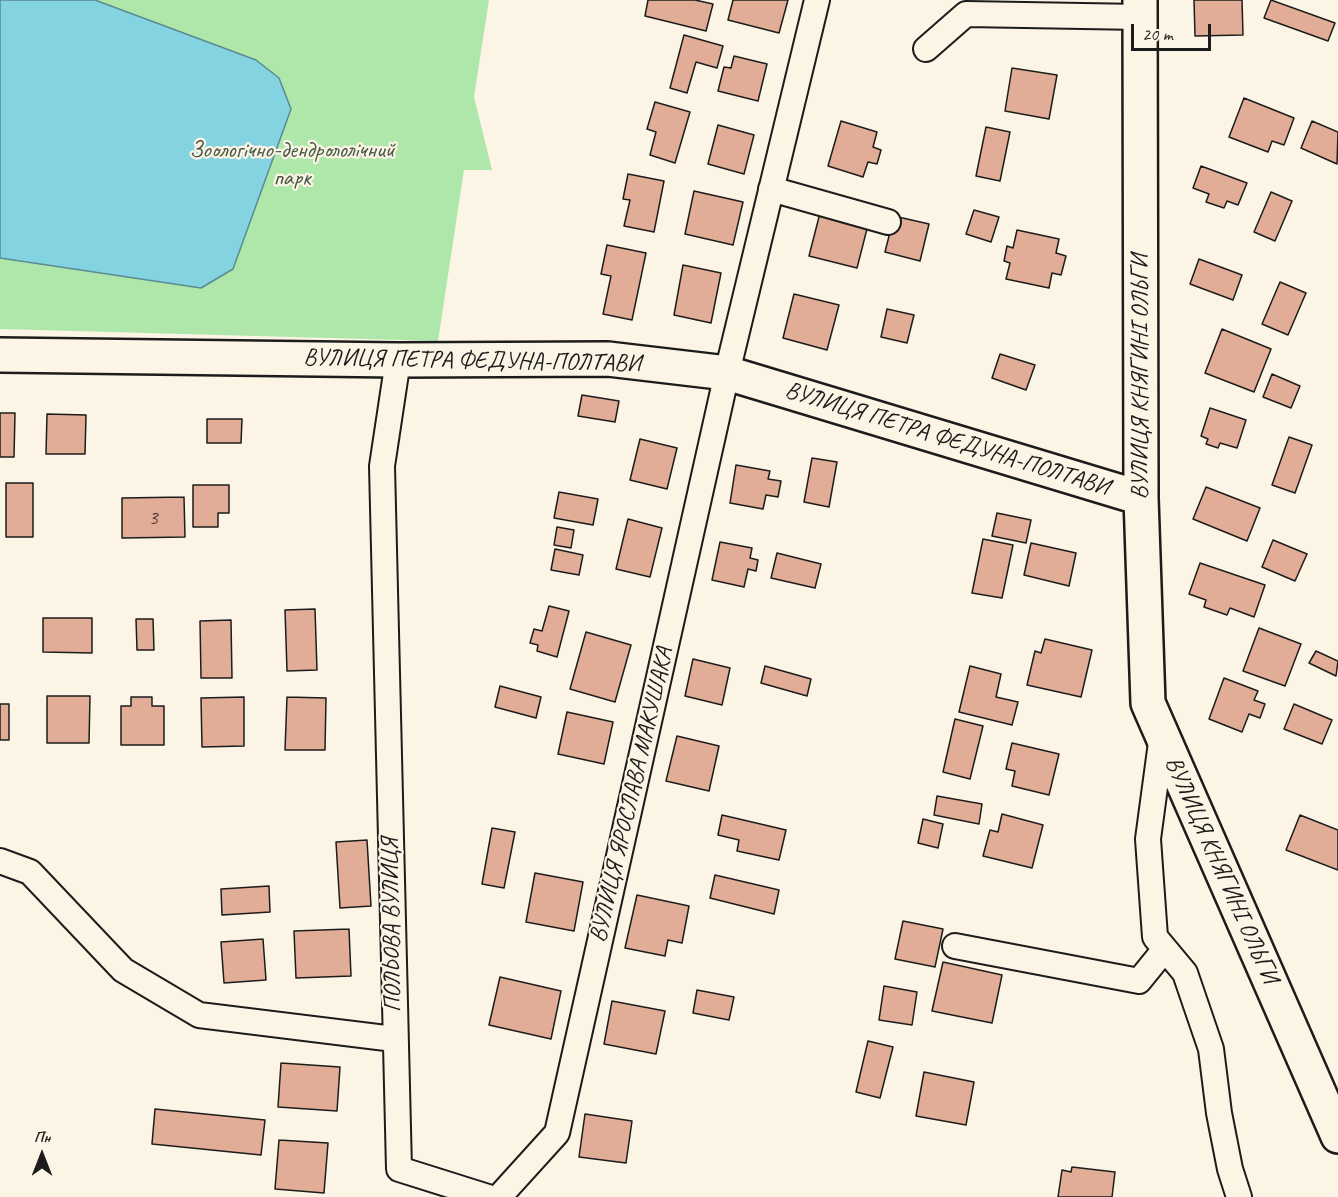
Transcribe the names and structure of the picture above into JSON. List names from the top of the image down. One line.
{"streets":{"street":["ВУЛИЦЯ ПЕТРА ФЕДУНА-ПОЛТАВИ","ВУЛИЦЯ КНЯГИНІ ОЛЬГИ","ВУЛИЦЯ ЯРОСЛАВА МАКУШАКА","ПОЛЬОВА ВУЛИЦЯ"]},"crossings":[["ВУЛИЦЯ ПЕТРА ФЕДУНА-ПОЛТАВИ","ВУЛИЦЯ КНЯГИНІ ОЛЬГИ"],["ВУЛИЦЯ ПЕТРА ФЕДУНА-ПОЛТАВИ","ВУЛИЦЯ ЯРОСЛАВА МАКУШАКА"],["ВУЛИЦЯ ПЕТРА ФЕДУНА-ПОЛТАВИ","ПОЛЬОВА ВУЛИЦЯ"]],"parks":["Зоологічно-дендрололічний парк"],"house_numbers":["3"],"scale_bar":"20 m","north":"top"}
